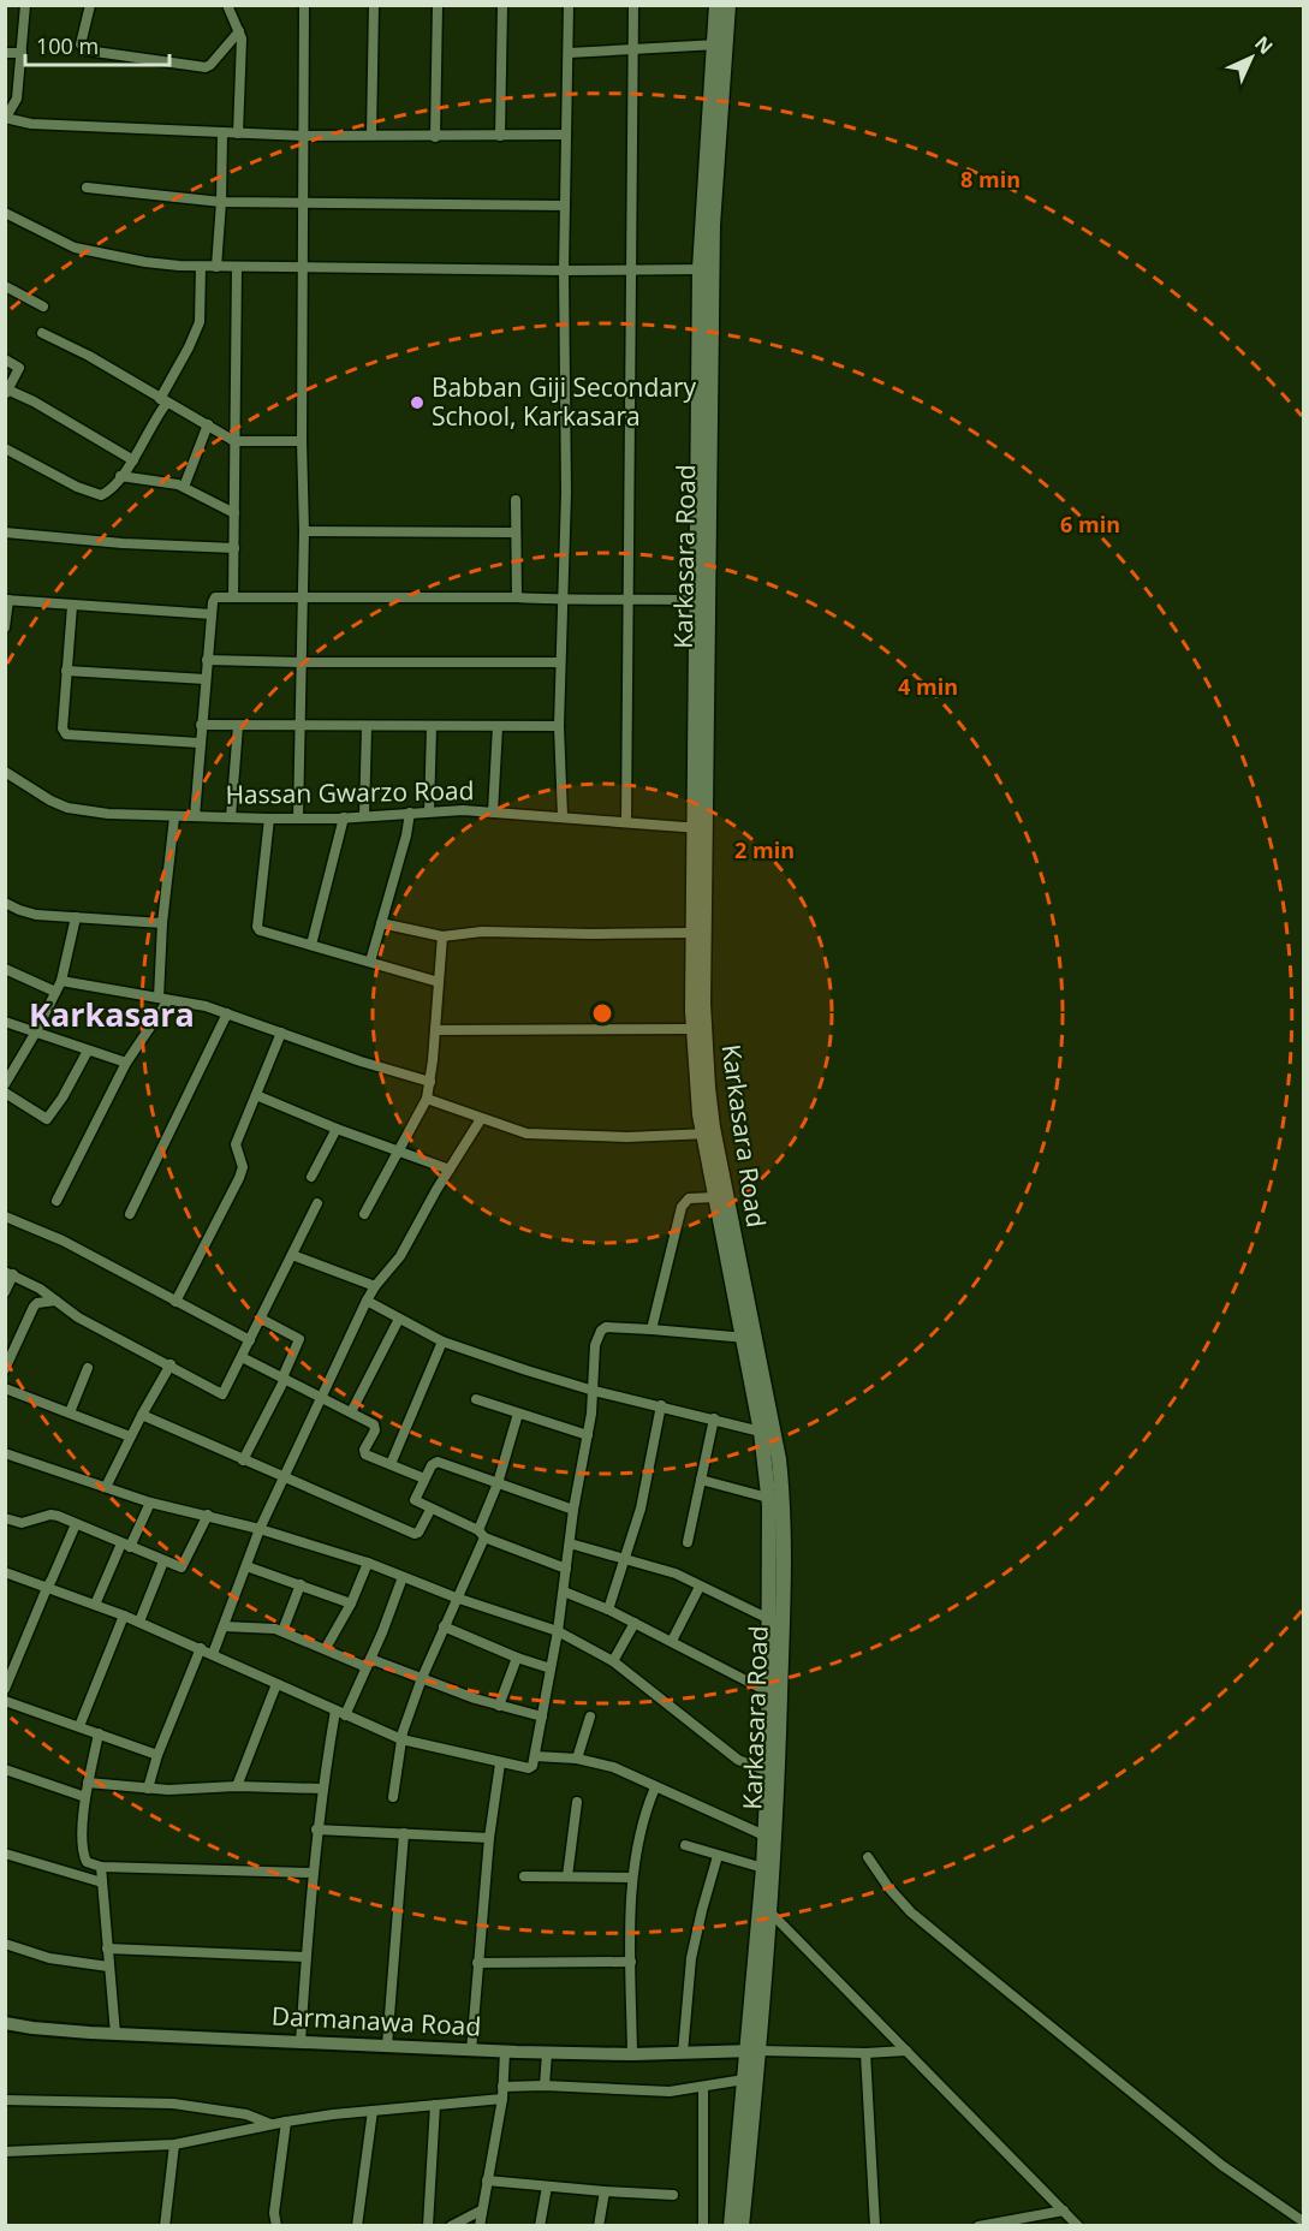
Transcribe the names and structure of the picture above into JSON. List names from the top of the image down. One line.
{"streets":{"main road":["Karkasara Road"],"street":["Hassan Gwarzo Road","Darmanawa Road"]},"crossings":[["Karkasara Road","Hassan Gwarzo Road"],["Karkasara Road","Darmanawa Road"]],"districts":["Karkasara"],"places":["Babban Giji Secondary School, Karkasara"],"scale_bar":"100 m","north":"top right","rings":["8 min","6 min","4 min","2 min"]}
